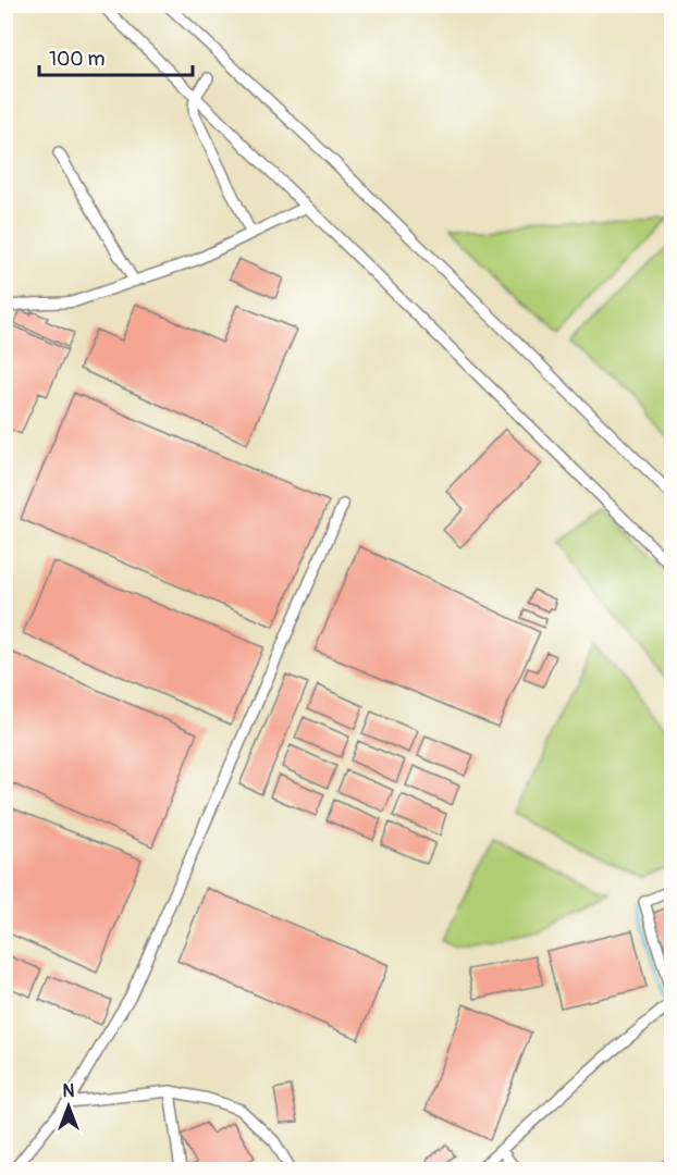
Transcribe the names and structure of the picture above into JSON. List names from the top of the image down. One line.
{"scale_bar":"100 m","north":"top"}
